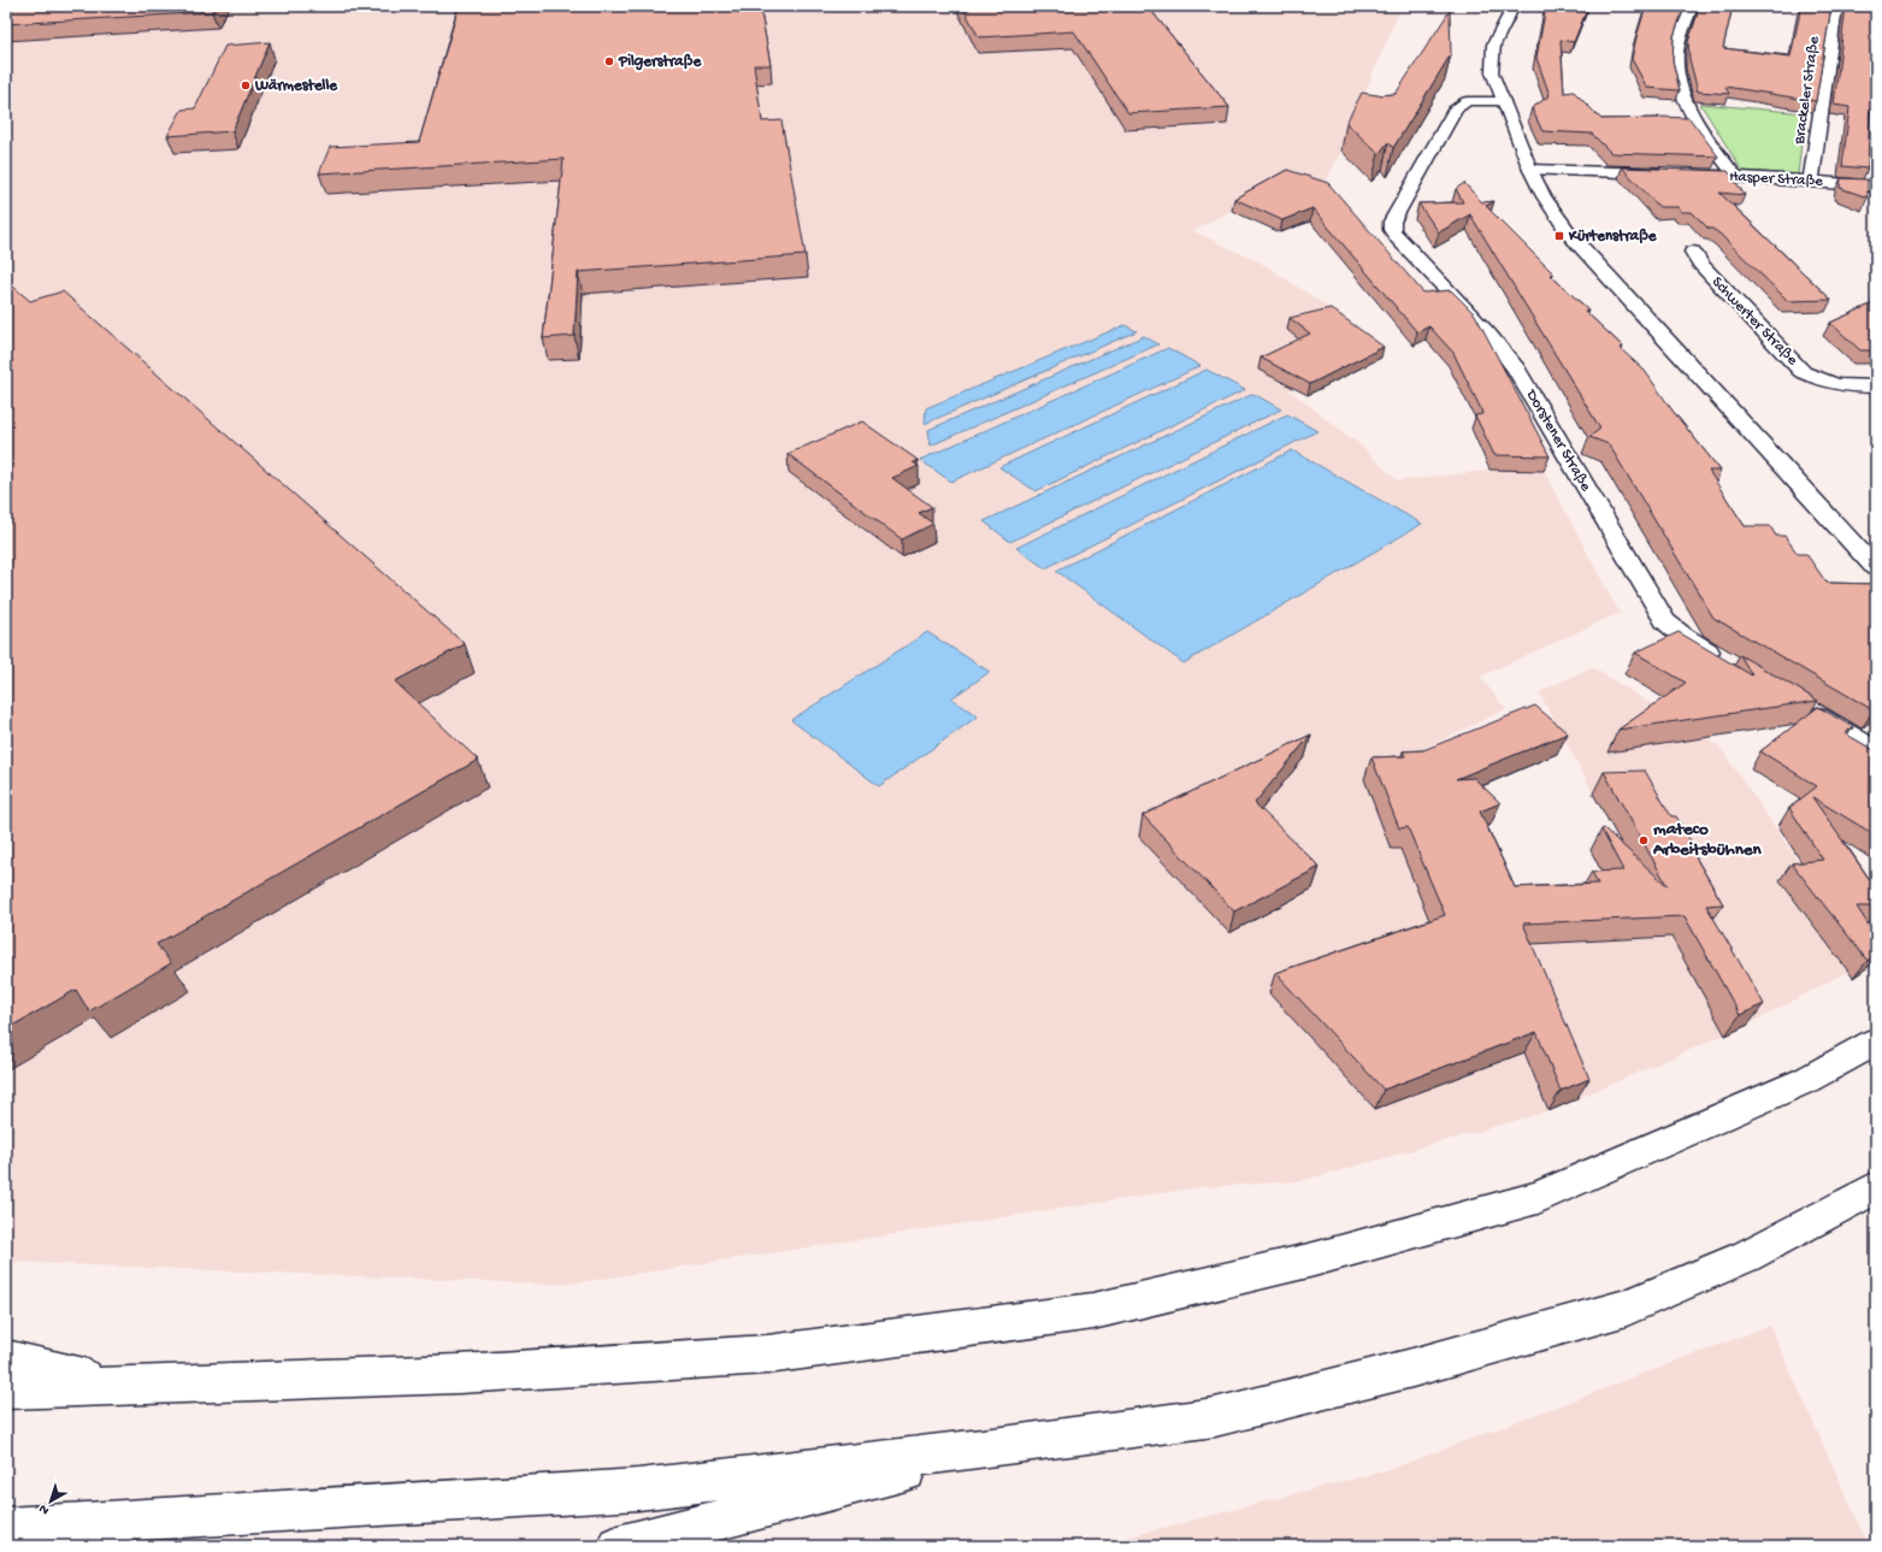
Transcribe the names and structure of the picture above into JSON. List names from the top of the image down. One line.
{"streets":{"main road":["Brackeler Straße","Hasper Straße","Schwerter Straße","Dorstener Straße"]},"crossings":[["Brackeler Straße","Hasper Straße"]],"places":{"other":["Pilgerstraße","Wärmestelle","mateco Arbeitsbühnen"],"transit":["Kürtenstraße"]},"north":"bottom left"}
